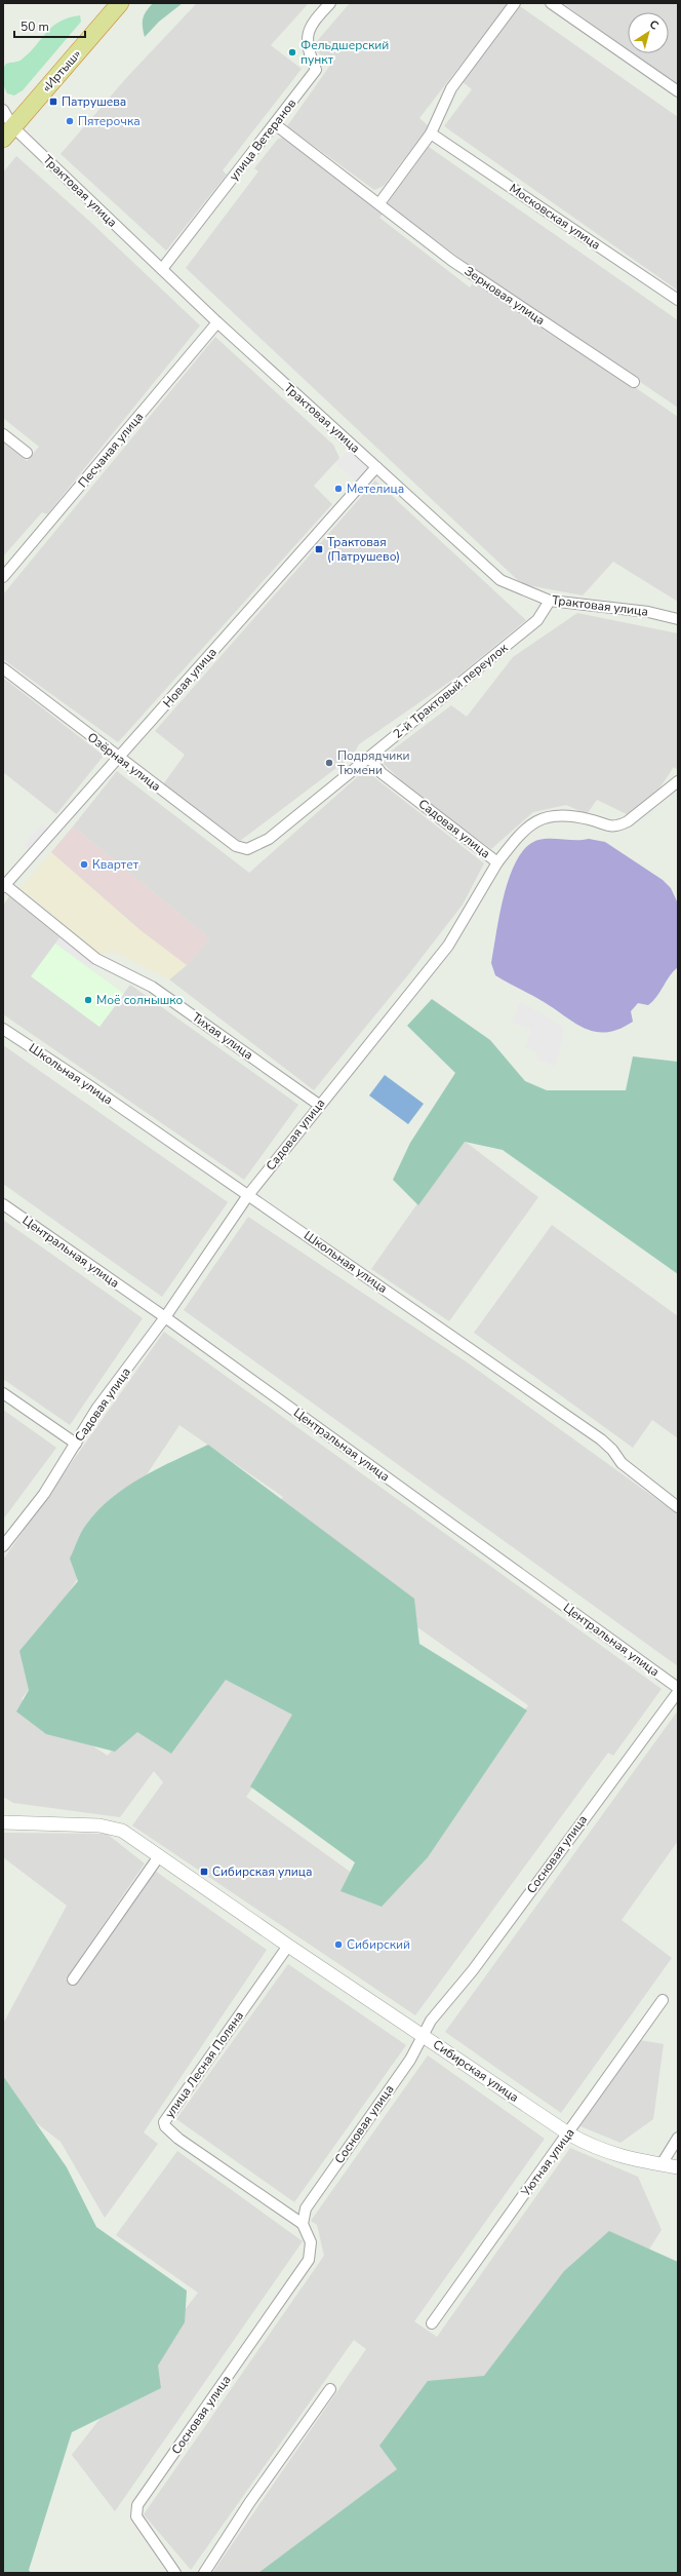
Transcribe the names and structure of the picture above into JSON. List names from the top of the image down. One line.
{"streets":{"highway":["«Иртыш»"],"street":["улица Ветеранов","Трактовая улица","Московская улица","Зерновая улица","Песчаная улица","Новая улица","2-й Трактовый переулок","Озёрная улица","Садовая улица","Тихая улица","Школьная улица","Центральная улица","Сосновая улица","улица Лесная Поляна","Сибирская улица","Уютная улица"]},"crossings":[["«Иртыш»","Трактовая улица"],["улица Ветеранов","Трактовая улица"],["улица Ветеранов","Зерновая улица"],["Трактовая улица","Песчаная улица"],["Трактовая улица","Новая улица"],["Трактовая улица","2-й Трактовый переулок"],["Новая улица","Озёрная улица"],["Новая улица","Тихая улица"],["2-й Трактовый переулок","Озёрная улица"],["2-й Трактовый переулок","Садовая улица"],["Садовая улица","Тихая улица"],["Садовая улица","Школьная улица"],["Садовая улица","Центральная улица"],["Сосновая улица","улица Лесная Поляна"],["Сосновая улица","Сибирская улица"],["улица Лесная Поляна","Сибирская улица"],["Сибирская улица","Уютная улица"]],"places":{"other":["Фельдшерский пункт","Пятерочка","Метелица","Подрядчики Тюмени","Квартет","Моё солнышко","Сибирский"],"transit":["Патрушева","Трактовая (Патрушево)","Сибирская улица"]},"scale_bar":"50 m","north":"top right"}
